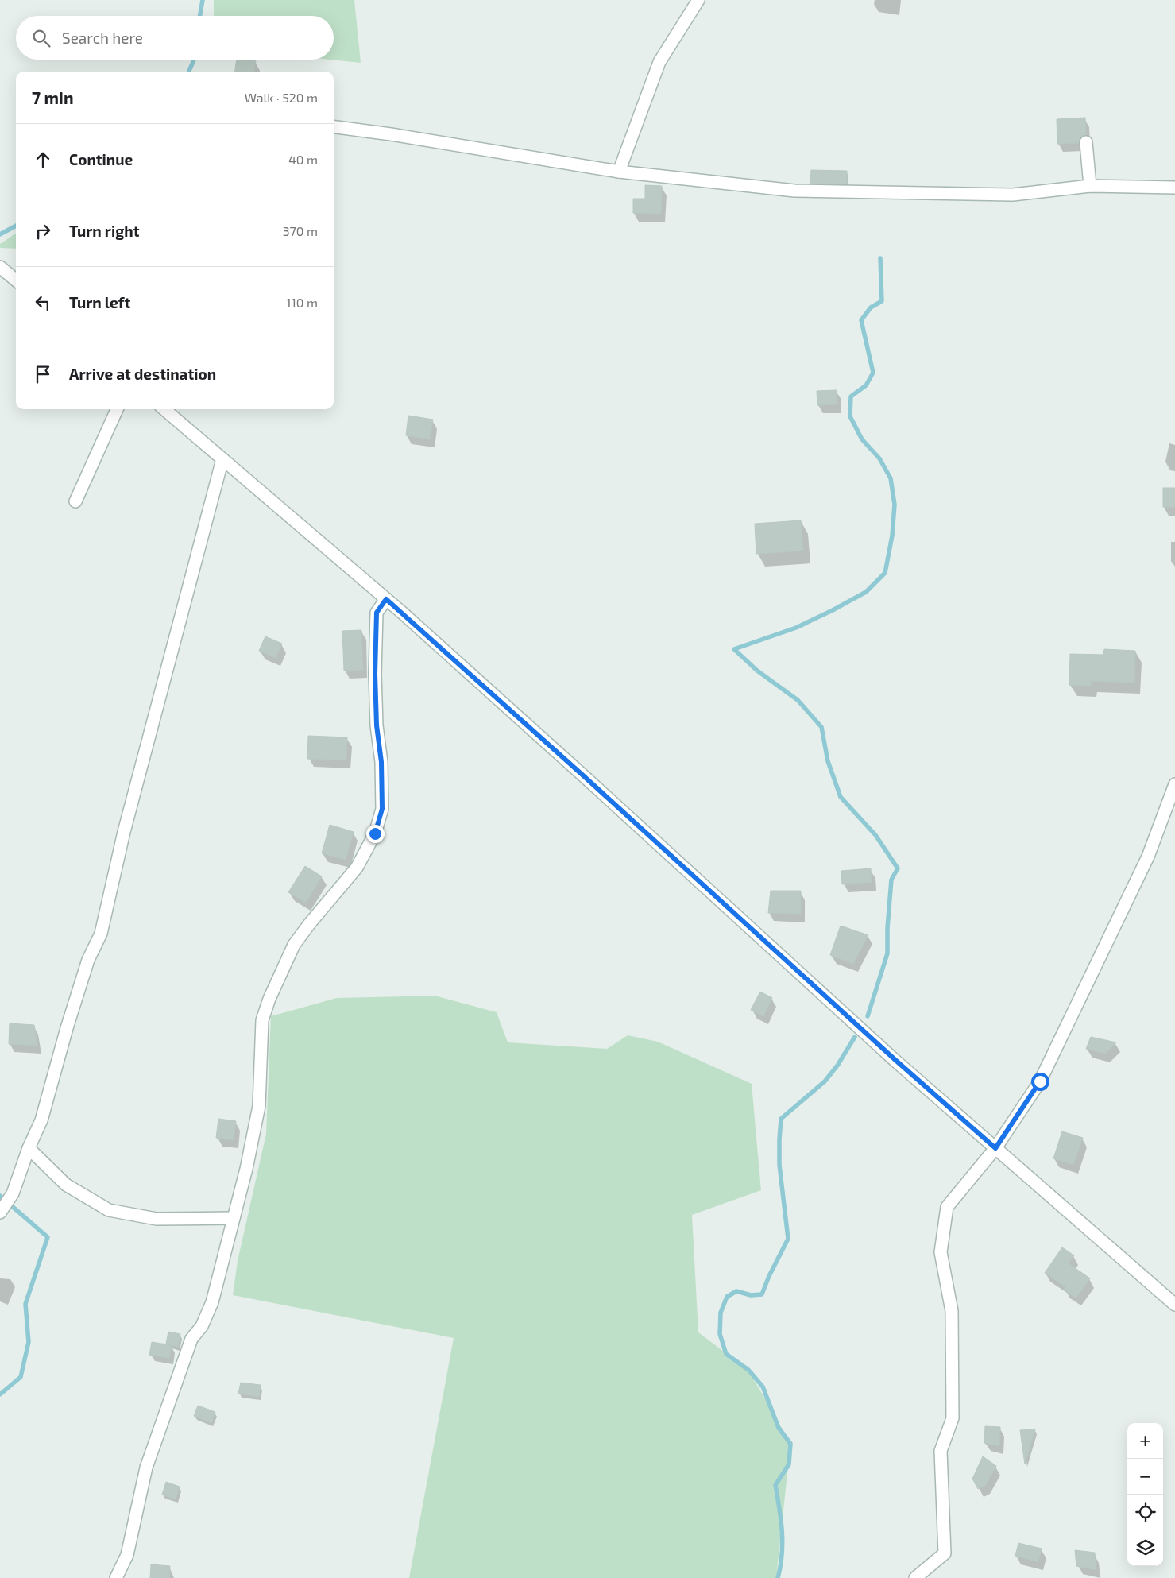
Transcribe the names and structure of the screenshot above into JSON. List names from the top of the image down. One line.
{"page":{"search":"Search here","heading":["7 min","Walk · 520 m"],"list":[["Continue","40 m"],["Turn right","370 m"],["Turn left","110 m"],"Arrive at destination"],"map_buttons":["+","−"]}}
